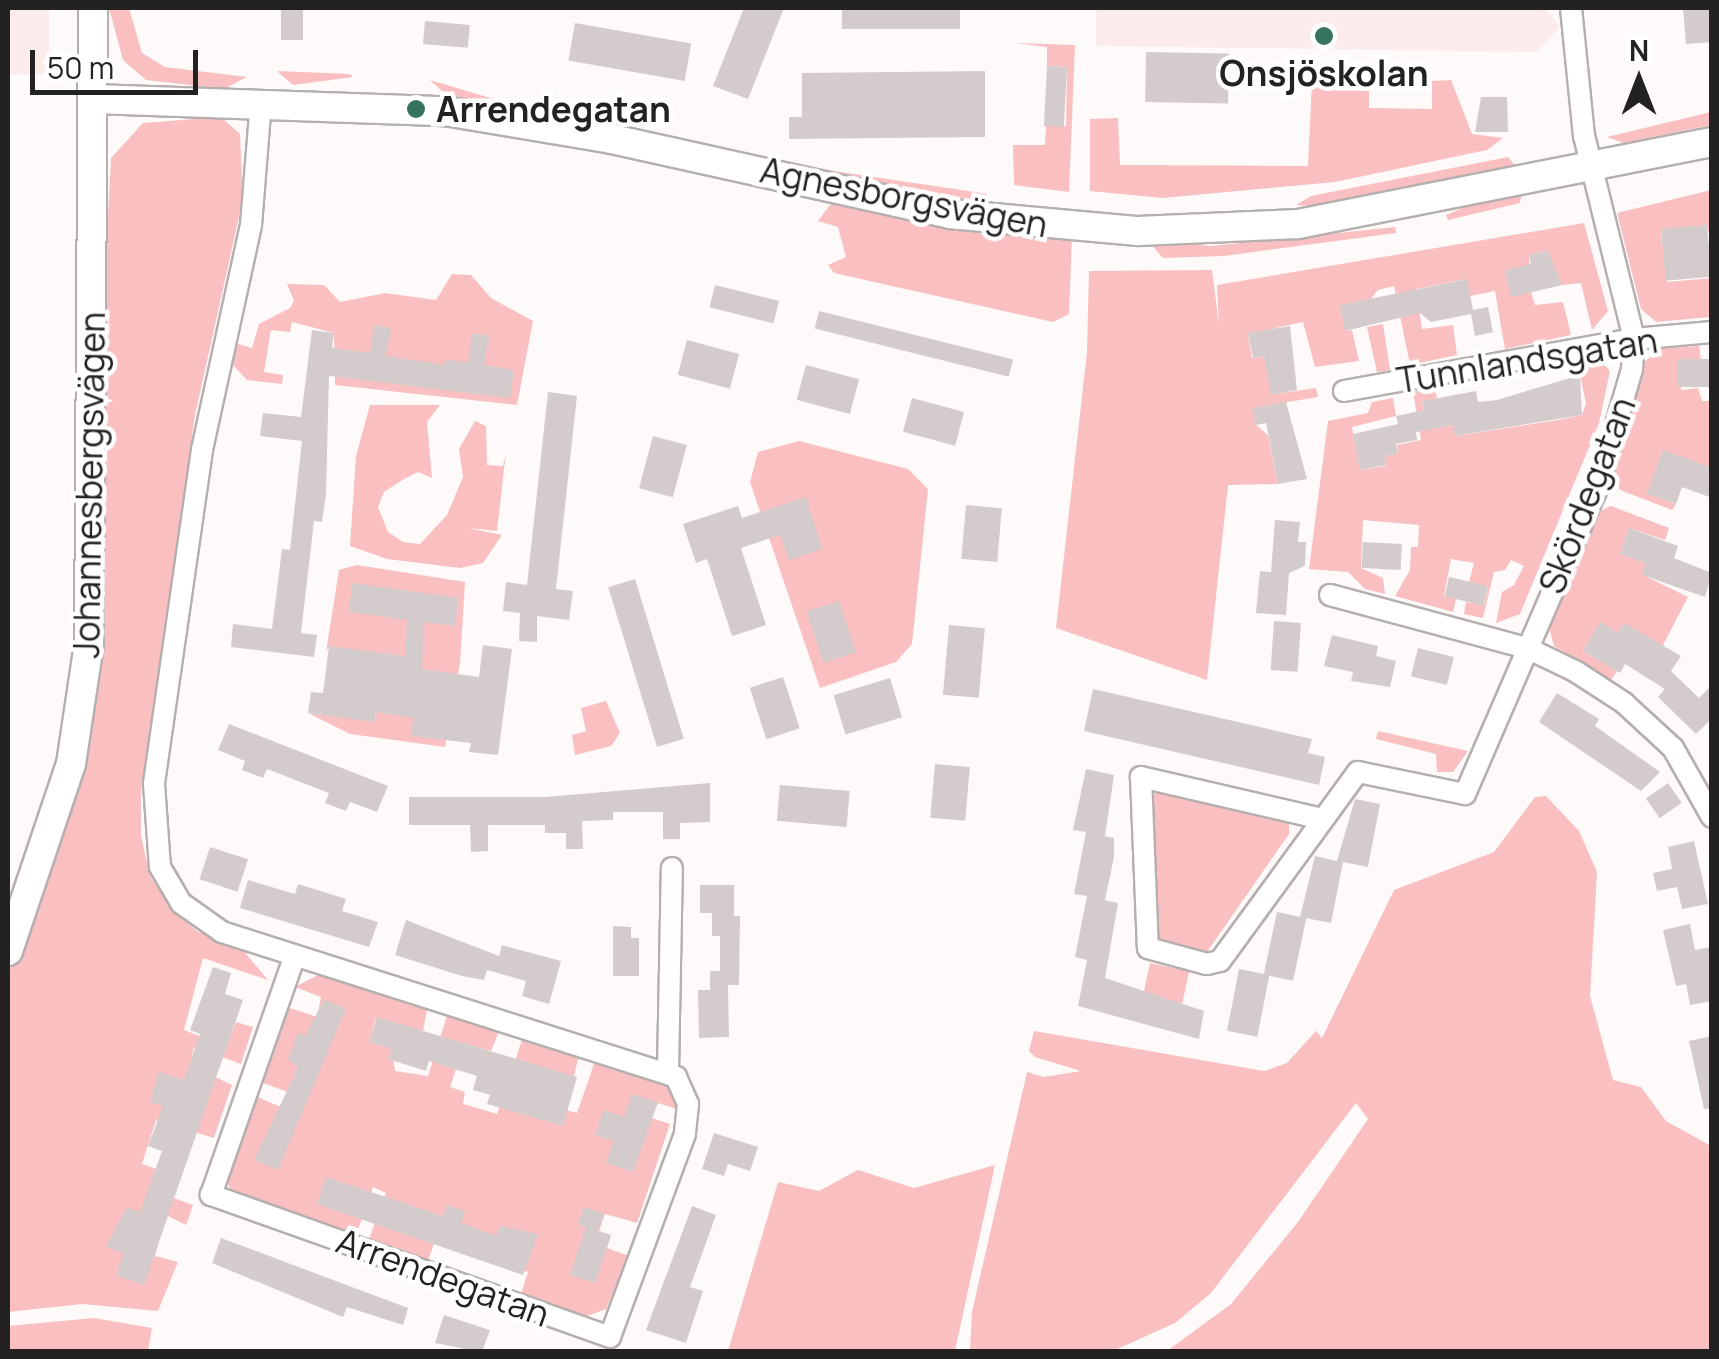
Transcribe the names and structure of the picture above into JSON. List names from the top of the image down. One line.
{"streets":{"street":["Agnesborgsvägen","Tunnlandsgatan","Johannesbergsvägen","Skördegatan","Arrendegatan"]},"crossings":[["Agnesborgsvägen","Johannesbergsvägen"],["Agnesborgsvägen","Skördegatan"],["Tunnlandsgatan","Skördegatan"]],"places":["Onsjöskolan","Arrendegatan"],"scale_bar":"50 m","north":"top"}
